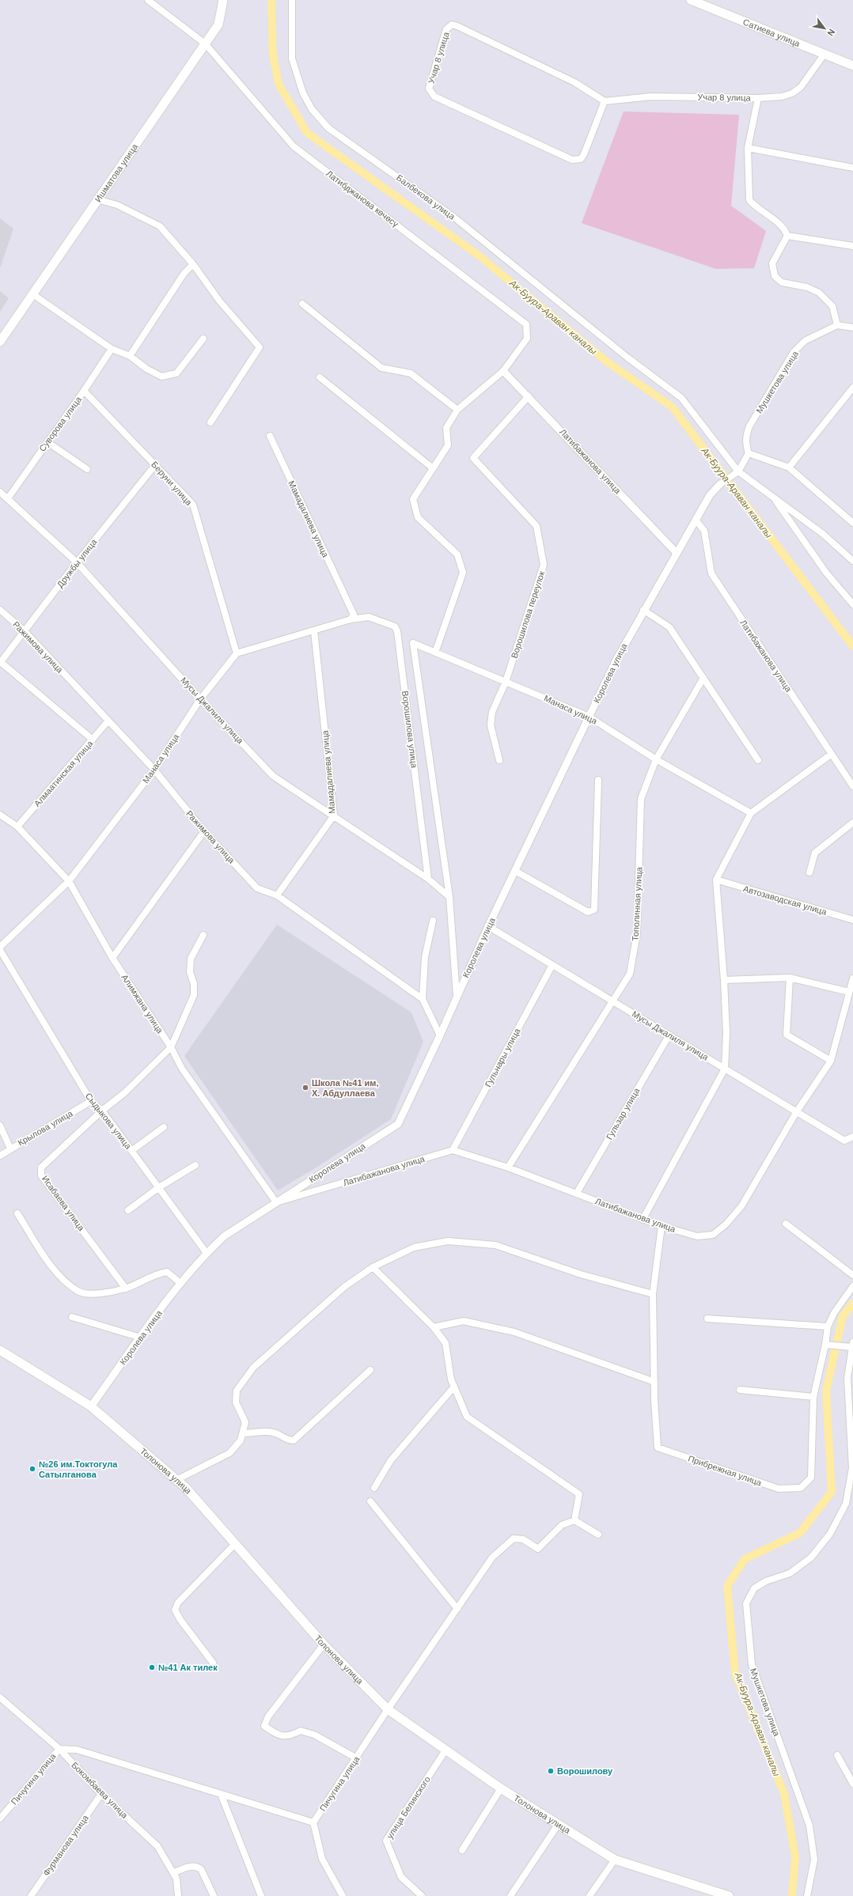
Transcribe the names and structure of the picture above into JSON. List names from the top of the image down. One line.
{"streets":{"main road":["Сатиева улица","Ишматова улица","Толонова улица"],"street":["Учар 8 улица","Балбекова улица","Латибджанова көчөсү","Мушкетова улица","Суворова улица","Латибажанова улица","Беруни улица","Мамадалиева улица","Дружбы улица","Ворошилова переулок","Ражимова улица","Королева улица","Манаса улица","Мусы Джалиля улица","Ворошилова улица","Алмаатинская улица","Автозаводская улица","Тополинная улица","Алимжана улица","Гульнары улица","Гульзар улица","Сыдыкова улица","Крылова улица","Исабаева улица","Прибрежная улица","Пичугина улица","Бокомбаева улица","улица Белинского","Фурманова улица"]},"crossings":[["Сатиева улица","Учар 8 улица"],["Ишматова улица","Латибджанова көчөсү"],["Латибджанова көчөсү","Латибажанова улица"],["Суворова улица","Беруни улица"],["Суворова улица","Мусы Джалиля улица"],["Латибажанова улица","Ворошилова переулок"],["Латибажанова улица","Королева улица"],["Латибажанова улица","Мусы Джалиля улица"],["Латибажанова улица","Тополинная улица"],["Латибажанова улица","Алимжана улица"],["Латибажанова улица","Гульнары улица"],["Латибажанова улица","Гульзар улица"],["Латибажанова улица","Прибрежная улица"],["Беруни улица","Дружбы улица"],["Беруни улица","Манаса улица"],["Мамадалиева улица","Ражимова улица"],["Мамадалиева улица","Мусы Джалиля улица"],["Мамадалиева улица","Ворошилова улица"],["Дружбы улица","Ражимова улица"],["Дружбы улица","Мусы Джалиля улица"],["Ворошилова переулок","Манаса улица"],["Ражимова улица","Королева улица"],["Ражимова улица","Манаса улица"],["Ражимова улица","Алмаатинская улица"],["Королева улица","Манаса улица"],["Королева улица","Мусы Джалиля улица"],["Королева улица","Ворошилова улица"],["Королева улица","Алимжана улица"],["Королева улица","Сыдыкова улица"],["Королева улица","Толонова улица"],["Манаса улица","Мусы Джалиля улица"],["Манаса улица","Ворошилова улица"],["Манаса улица","Тополинная улица"],["Манаса улица","Алимжана улица"],["Мусы Джалиля улица","Ворошилова улица"],["Мусы Джалиля улица","Тополинная улица"],["Мусы Джалиля улица","Гульнары улица"],["Мусы Джалиля улица","Гульзар улица"],["Алмаатинская улица","Алимжана улица"],["Алимжана улица","Исабаева улица"],["Сыдыкова улица","Крылова улица"],["Сыдыкова улица","Исабаева улица"],["Толонова улица","Пичугина улица"],["Толонова улица","улица Белинского"],["Пичугина улица","Бокомбаева улица"],["Бокомбаева улица","Фурманова улица"]],"water":["Ак-Буура-Араван каналы"],"places":["Школа №41 им, Х. Абдуллаева","№26 им.Токтогула Сатылганова","№41 Ак тилек","Ворошилову"],"north":"bottom right"}
